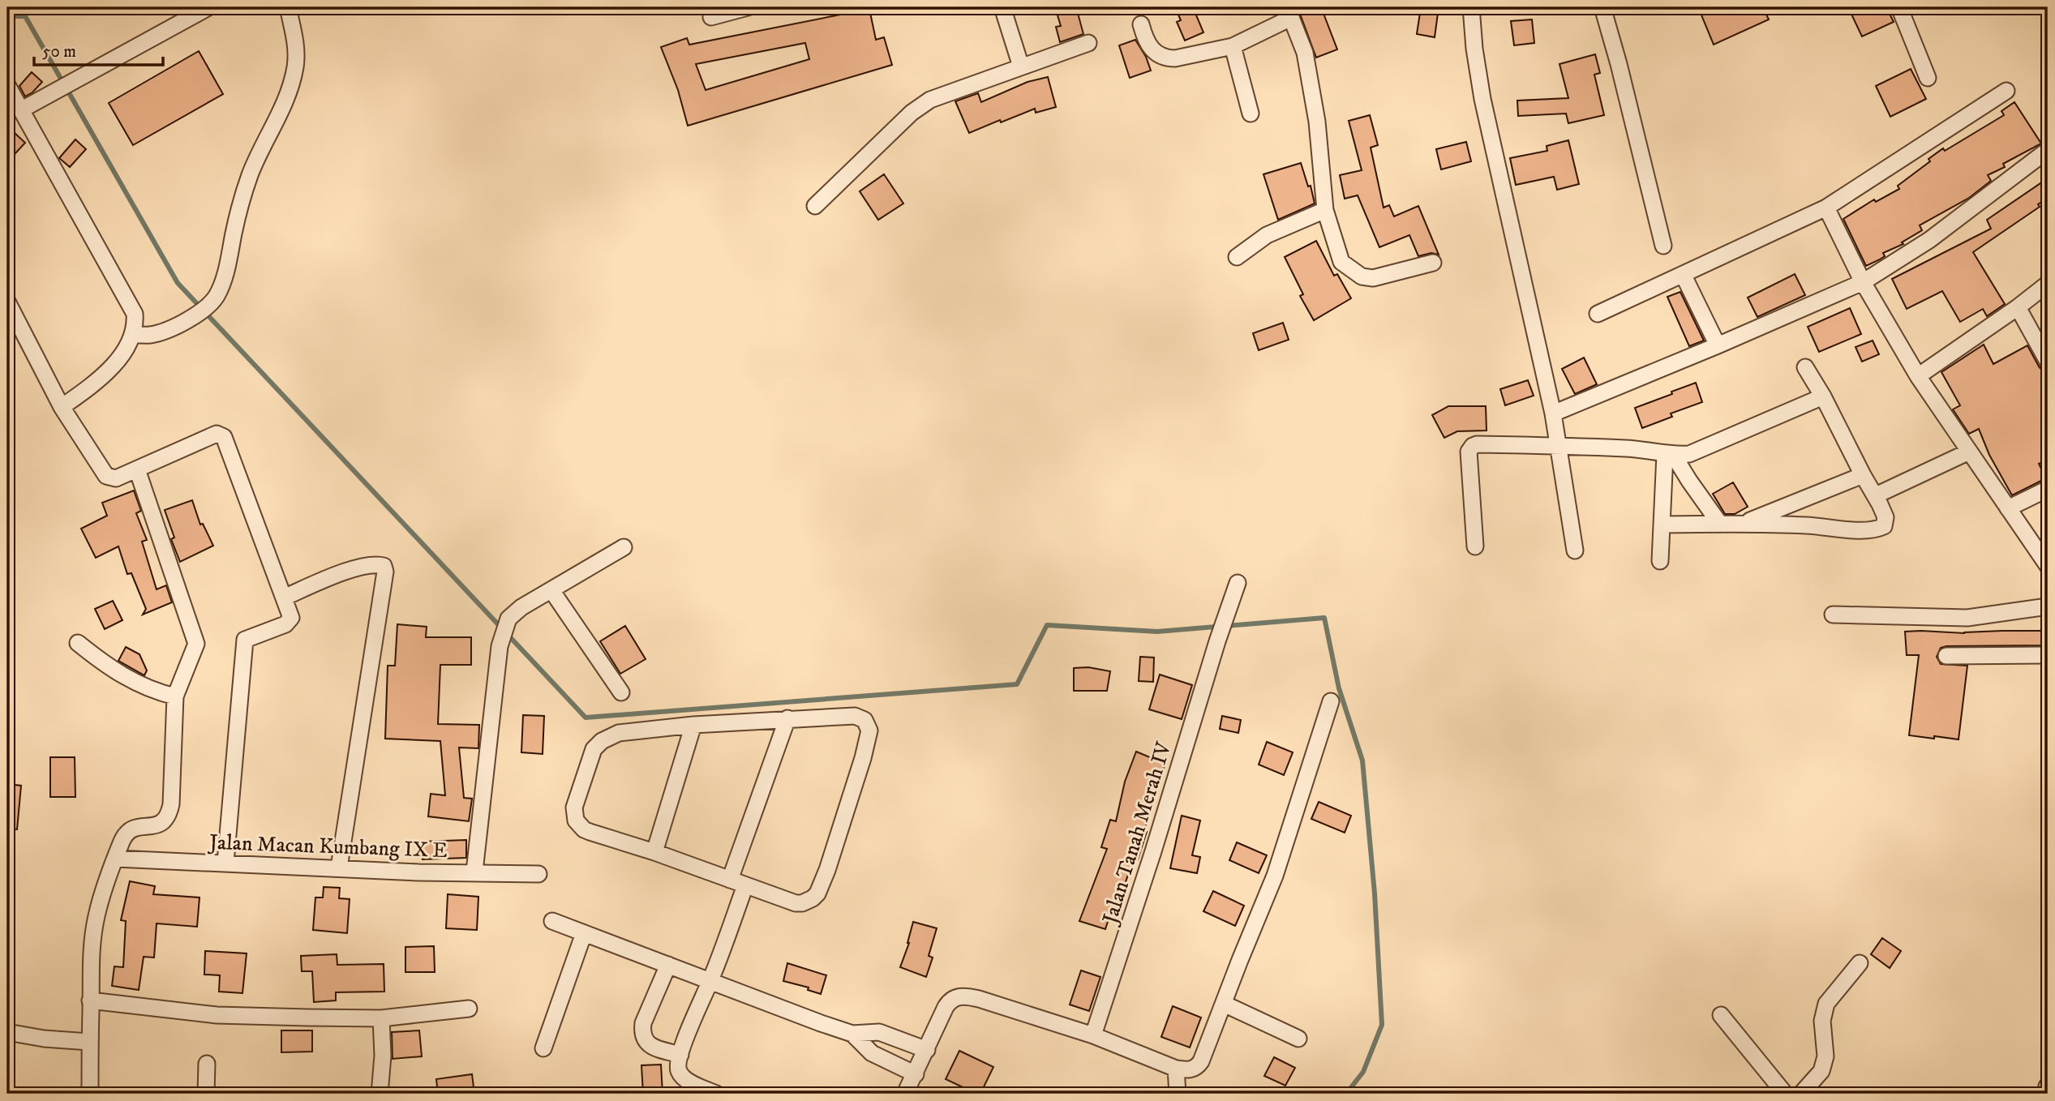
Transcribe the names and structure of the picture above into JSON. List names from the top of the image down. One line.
{"streets":{"street":["Jalan Tanah Merah IV","Jalan Macan Kumbang IX E"]},"scale_bar":"50 m"}
